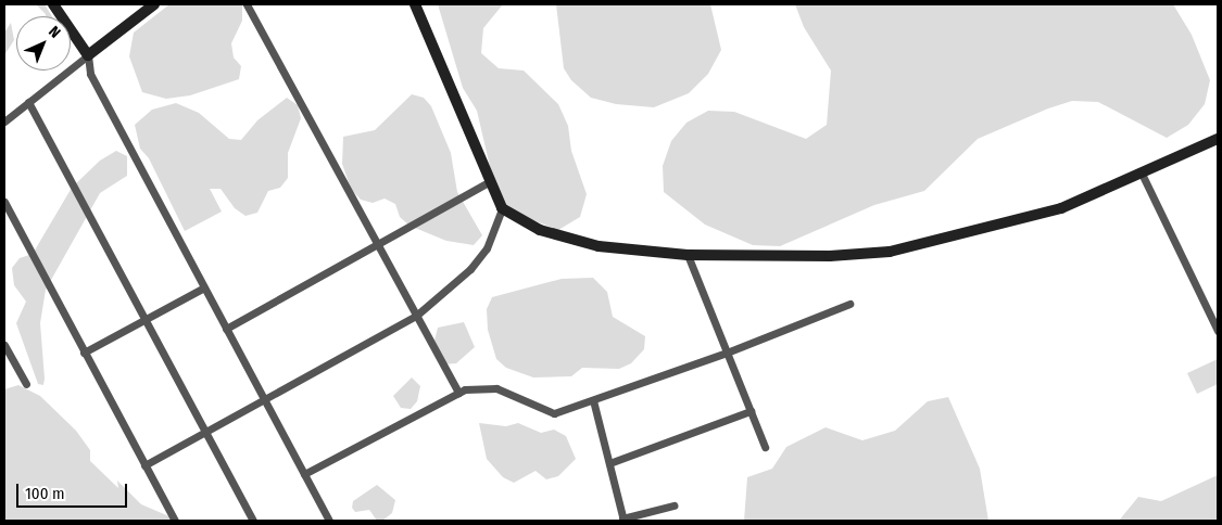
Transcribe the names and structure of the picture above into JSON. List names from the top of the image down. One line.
{"scale_bar":"100 m","north":"top right"}
